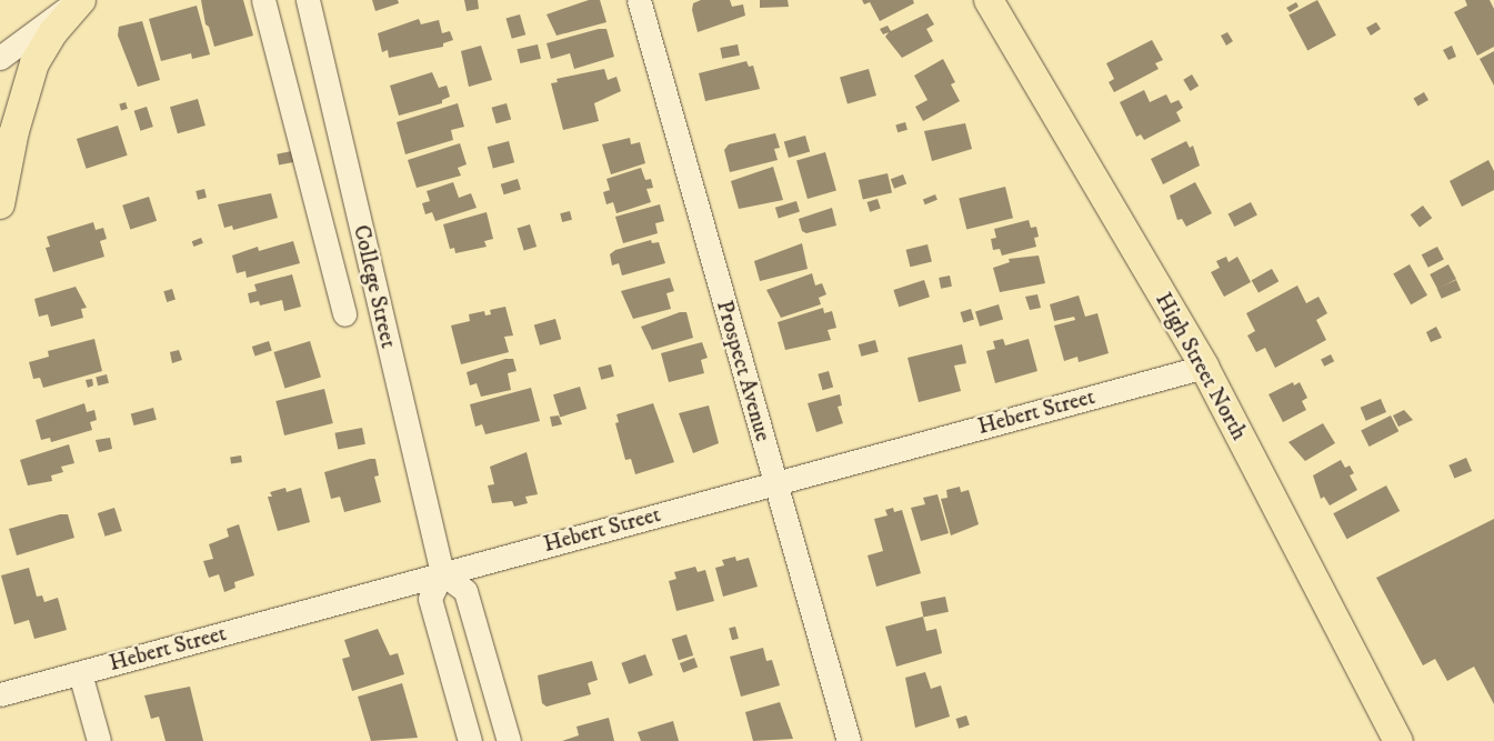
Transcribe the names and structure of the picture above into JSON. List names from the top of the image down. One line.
{"streets":{"main road":["High Street North"],"street":["College Street","Prospect Avenue","Hebert Street"]},"crossings":[["College Street","Hebert Street"],["High Street North","Hebert Street"],["Prospect Avenue","Hebert Street"]]}
